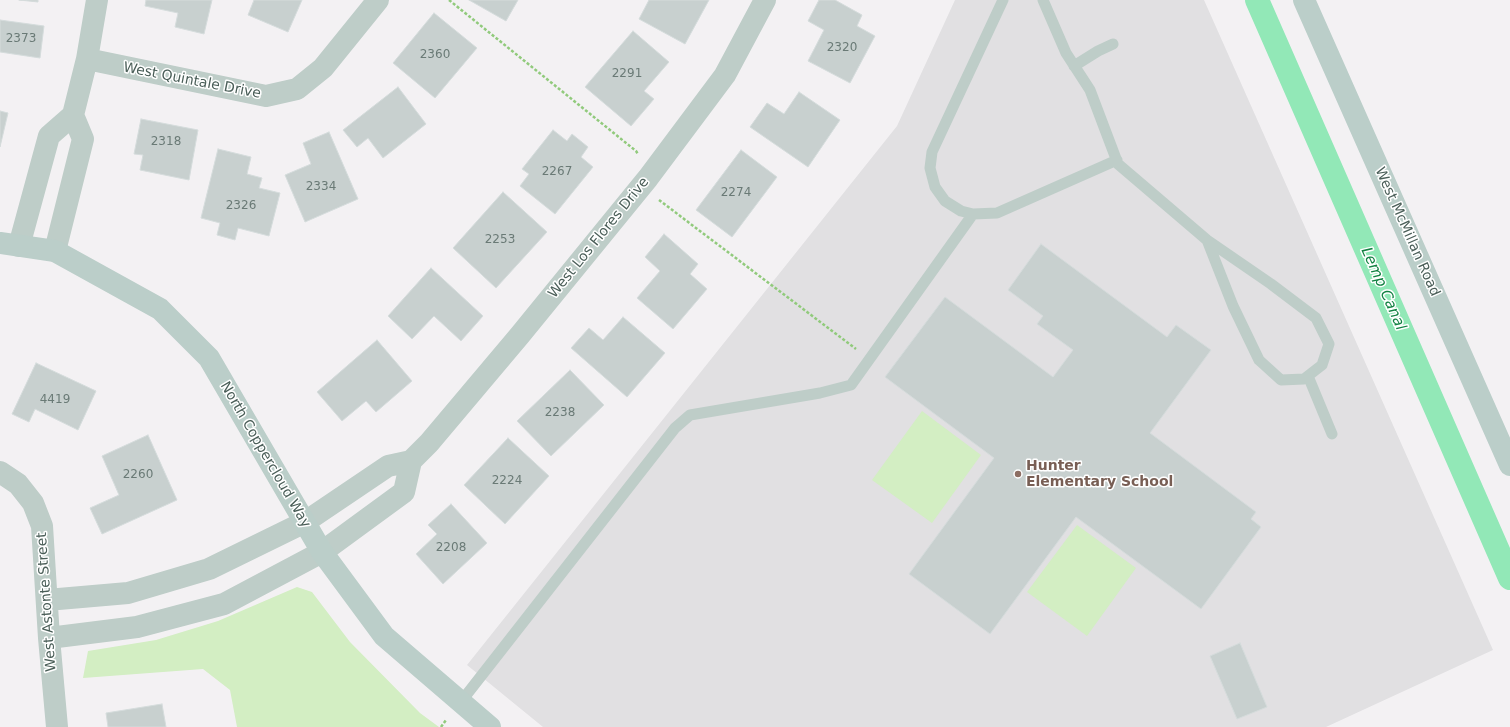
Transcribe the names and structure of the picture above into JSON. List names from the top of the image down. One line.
{"streets":{"street":["West Quintale Drive","West McMillan Road","West Los Flores Drive","North Coppercloud Way","West Astonte Street"]},"water":["Lemp Canal"],"places":["Hunter Elementary School"],"house_numbers":["2373","2320","2360","2291","2318","2267","2334","2274","2326","2253","4419","2238","2260","2224","2208"]}
